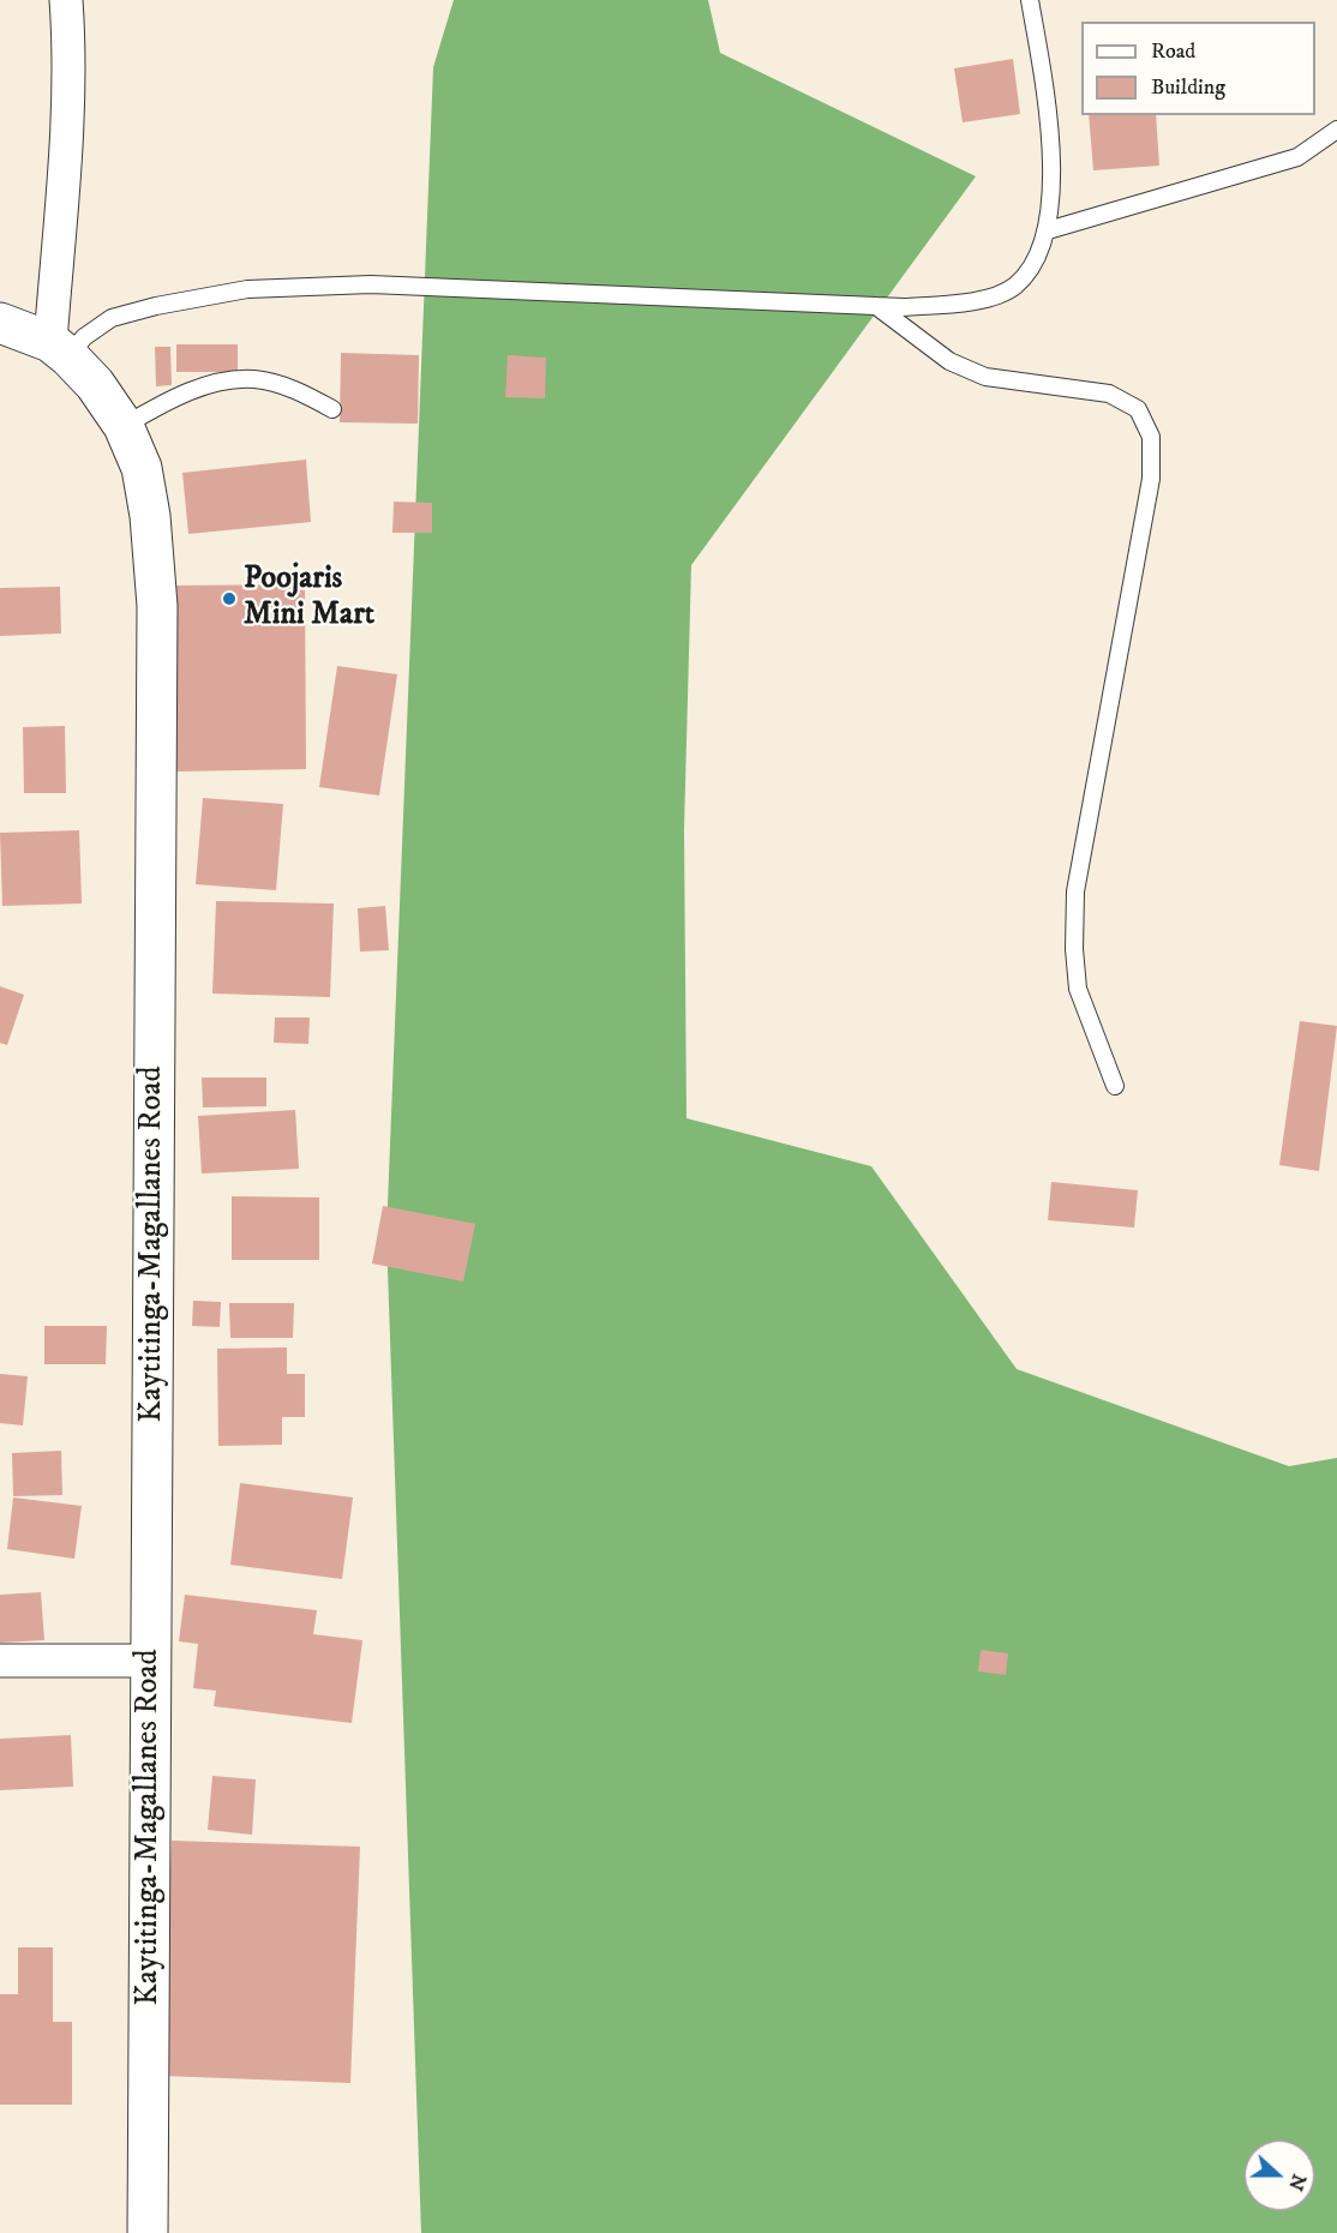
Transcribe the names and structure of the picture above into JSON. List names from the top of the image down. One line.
{"streets":{"main road":["Kaytitinga-Magallanes Road"]},"places":["Poojaris Mini Mart"],"legend":["Road","Building"],"north":"right"}
